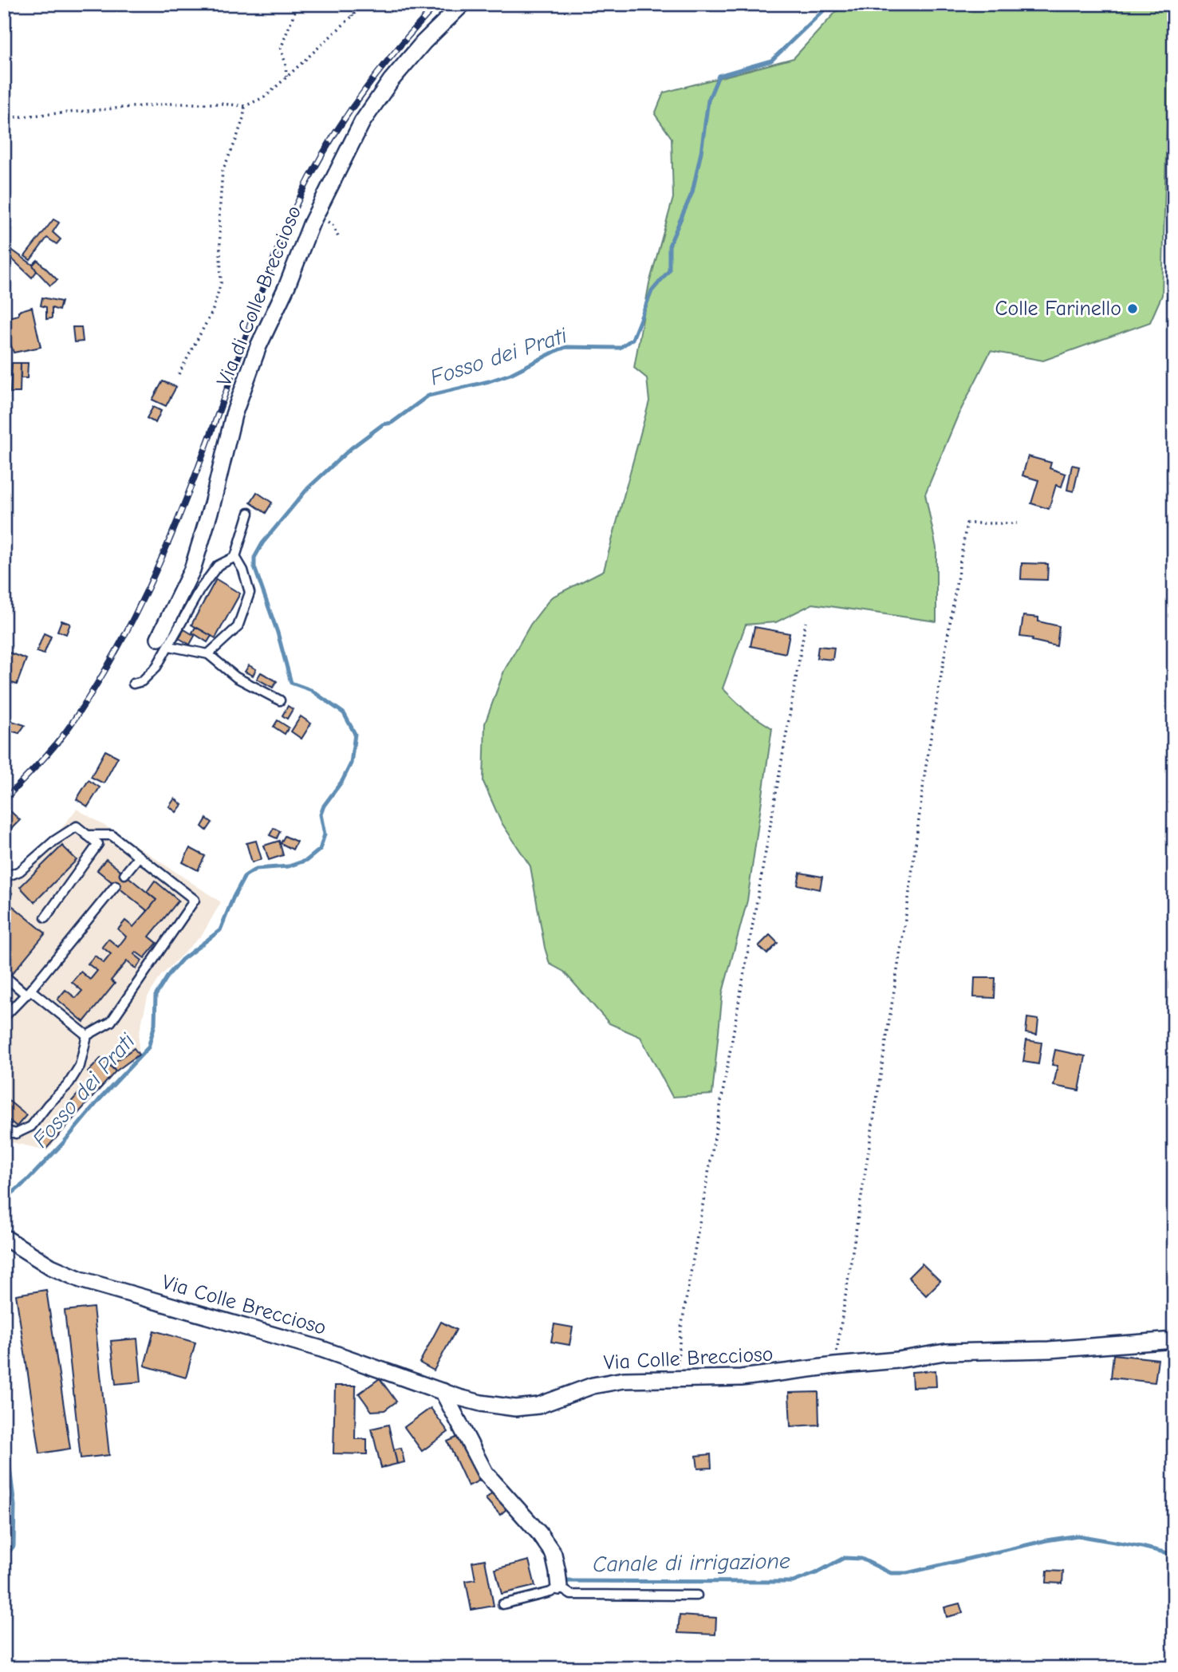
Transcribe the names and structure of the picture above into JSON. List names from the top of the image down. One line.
{"streets":{"street":["Via di Colle Breccioso","Via Colle Breccioso"]},"water":["Fosso dei Prati","Canale di irrigazione"],"places":["Colle Farinello"]}
